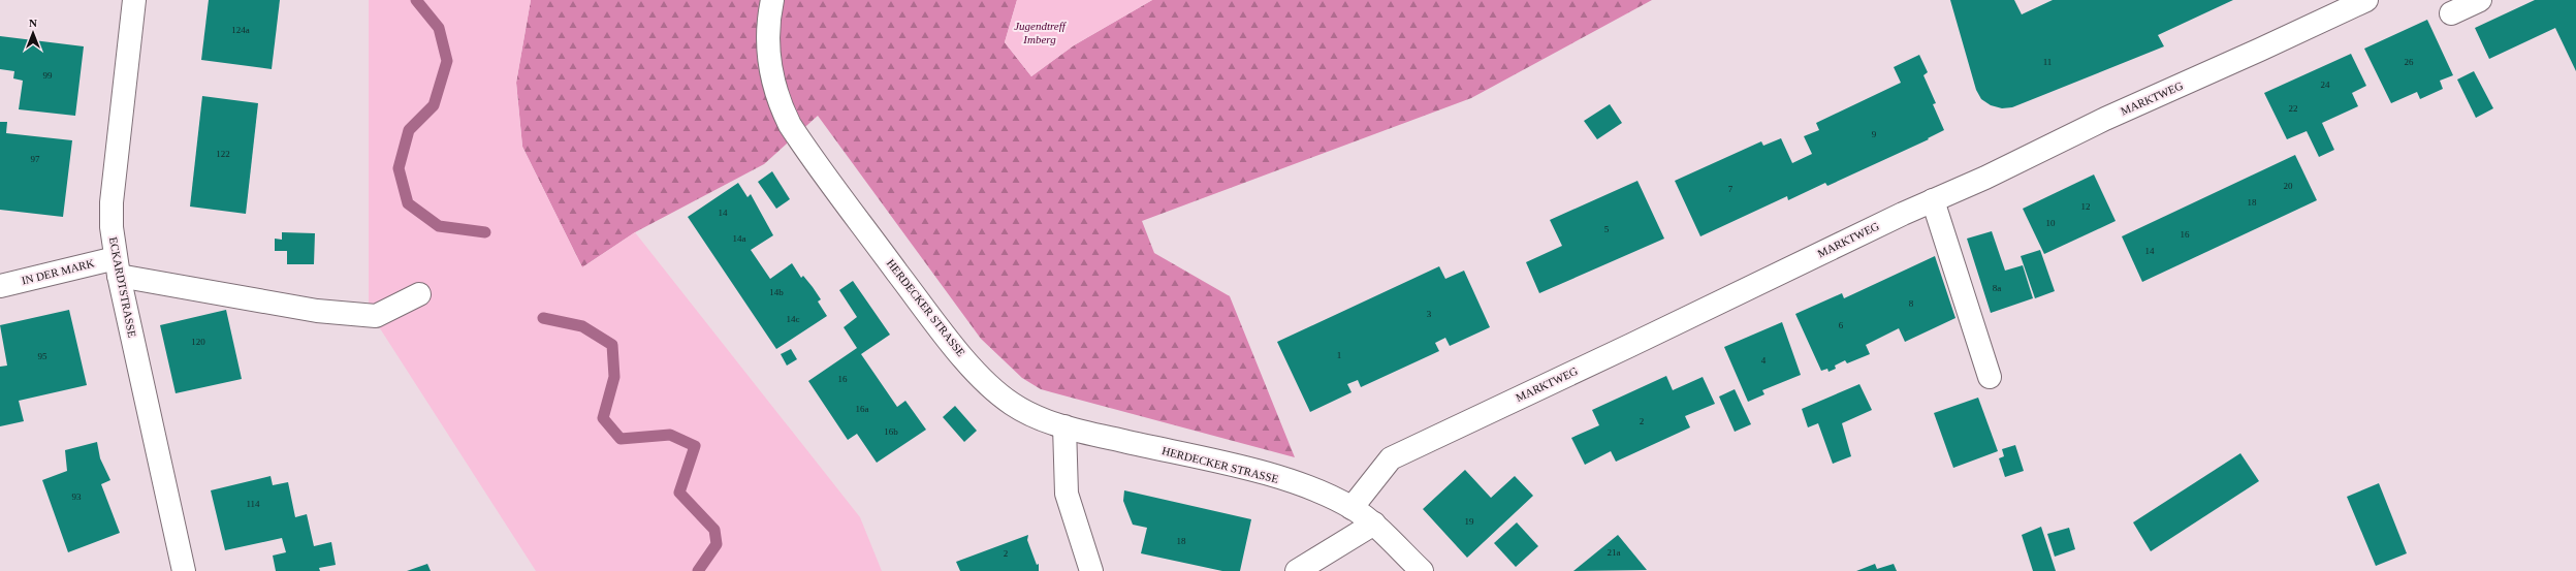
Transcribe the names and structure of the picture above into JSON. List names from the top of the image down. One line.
{"streets":{"street":["MARKTWEG","IN DER MARK","ECKARDTSTRASSE","HERDECKER STRASSE"]},"crossings":[["MARKTWEG","HERDECKER STRASSE"],["IN DER MARK","ECKARDTSTRASSE"]],"parks":["Jugendtreff Imberg"],"house_numbers":["124a","11","26","99","24","22","9","122","97","20","7","18","12","14","10","5","16","14a","14","8a","14b","8","3","14c","6","120","1","95","4","16","16a","2","16b","93","114","19","18","21a","2"],"north":"top"}
